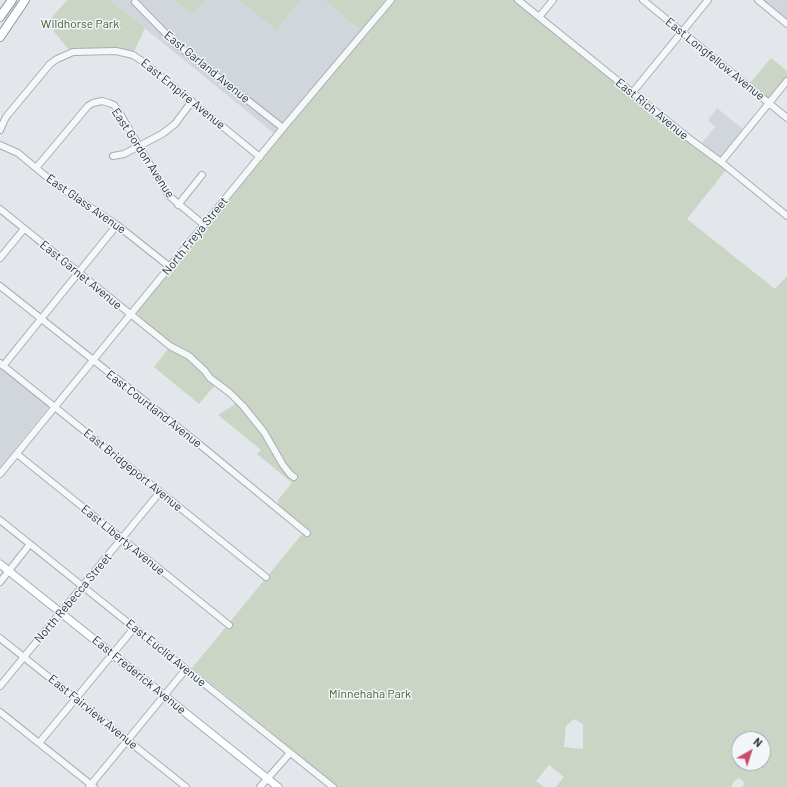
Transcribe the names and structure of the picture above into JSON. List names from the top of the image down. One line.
{"streets":{"main road":["East Frederick Avenue"],"street":["East Longfellow Avenue","East Garland Avenue","East Empire Avenue","East Rich Avenue","East Gordon Avenue","East Glass Avenue","North Freya Street","East Garnet Avenue","East Courtland Avenue","East Bridgeport Avenue","East Liberty Avenue","North Rebecca Street","East Euclid Avenue","East Fairview Avenue"]},"crossings":[["East Garland Avenue","North Freya Street"],["East Empire Avenue","North Freya Street"],["East Gordon Avenue","East Glass Avenue"],["East Gordon Avenue","North Freya Street"],["East Glass Avenue","North Freya Street"],["North Freya Street","East Garnet Avenue"],["North Freya Street","East Courtland Avenue"],["North Freya Street","East Bridgeport Avenue"],["North Freya Street","East Liberty Avenue"],["East Bridgeport Avenue","North Rebecca Street"],["East Liberty Avenue","North Rebecca Street"],["North Rebecca Street","East Euclid Avenue"],["North Rebecca Street","East Frederick Avenue"],["North Rebecca Street","East Fairview Avenue"]],"parks":["Wildhorse Park","Minnehaha Park"],"north":"top right"}
